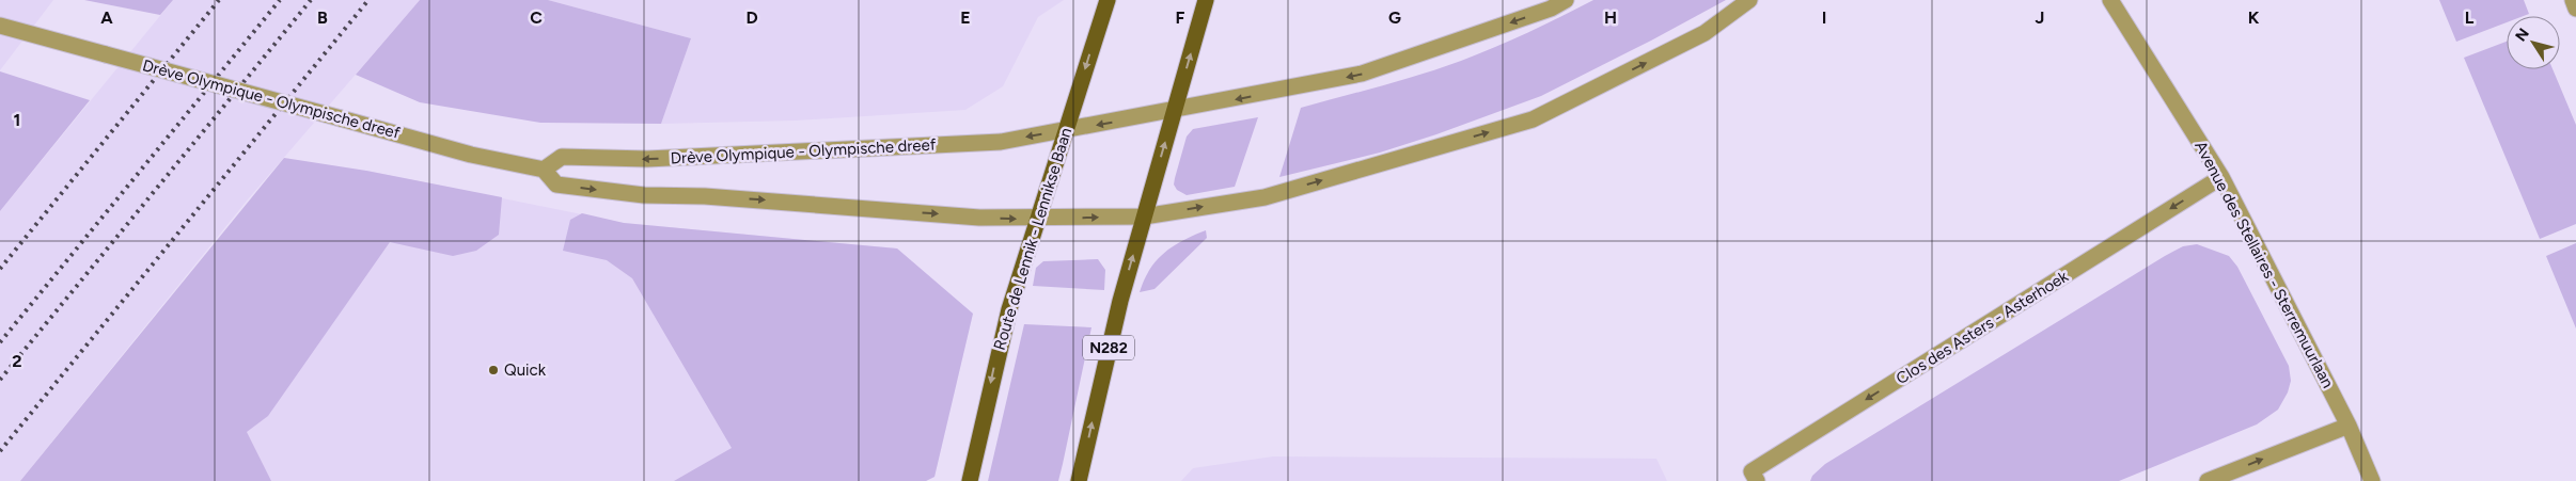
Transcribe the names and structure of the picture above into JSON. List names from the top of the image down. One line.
{"streets":{"main road":["Route de Lennik - Lennikse Baan","N282"],"street":["Drève Olympique - Olympische dreef","Avenue des Stellaires - Sterremuurlaan","Clos des Asters - Asterhoek"]},"crossings":[["Drève Olympique - Olympische dreef","Route de Lennik - Lennikse Baan"],["Drève Olympique - Olympische dreef","N282"],["Avenue des Stellaires - Sterremuurlaan","Clos des Asters - Asterhoek"]],"one_way":["Clos des Asters - Asterhoek"],"places":["Quick"],"north":"top left","grid":{"columns":["A","B","C","D","E","F","G","H","I","J","K","L"],"rows":["1","2"]}}
